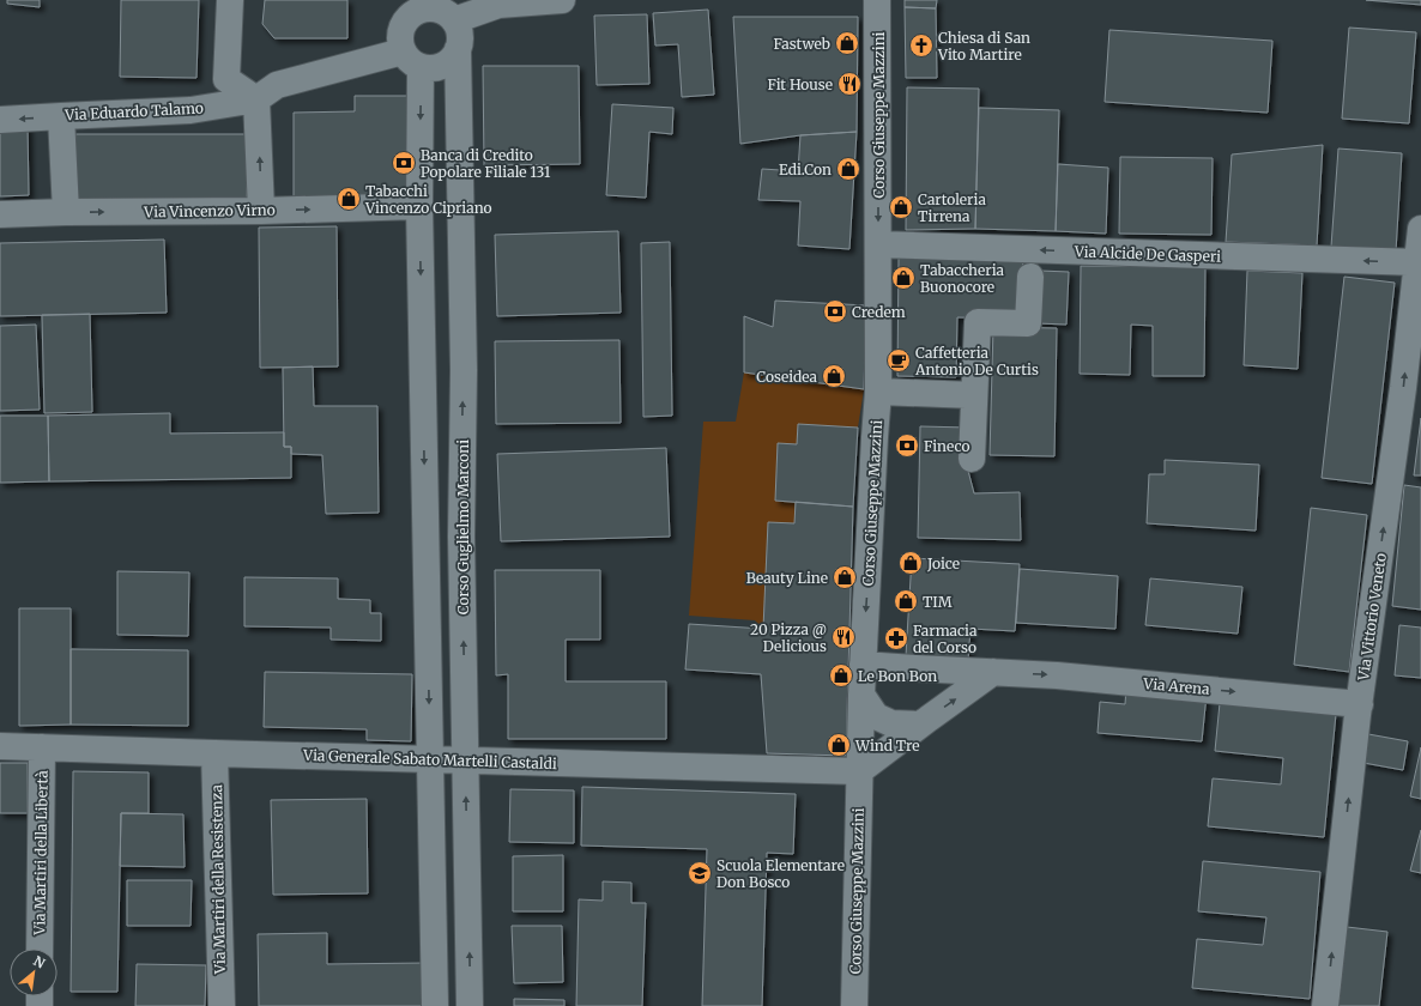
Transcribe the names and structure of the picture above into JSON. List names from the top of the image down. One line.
{"streets":{"street":["Via Eduardo Talamo","Corso Giuseppe Mazzini","Via Vincenzo Virno","Via Alcide De Gasperi","Corso Guglielmo Marconi","Via Vittorio Veneto","Via Arena","Via Generale Sabato Martelli Castaldi","Via Martiri della Libertà","Via Martiri della Resistenza"]},"crossings":[["Via Eduardo Talamo","Corso Guglielmo Marconi"],["Corso Giuseppe Mazzini","Via Alcide De Gasperi"],["Corso Giuseppe Mazzini","Via Arena"],["Corso Giuseppe Mazzini","Via Generale Sabato Martelli Castaldi"],["Via Alcide De Gasperi","Via Vittorio Veneto"],["Corso Guglielmo Marconi","Via Generale Sabato Martelli Castaldi"],["Via Vittorio Veneto","Via Arena"],["Via Generale Sabato Martelli Castaldi","Via Martiri della Libertà"],["Via Generale Sabato Martelli Castaldi","Via Martiri della Resistenza"]],"one_way":["Corso Giuseppe Mazzini","Via Vincenzo Virno","Via Alcide De Gasperi","Via Vittorio Veneto","Via Arena"],"places":{"shop":["Fastweb","Edi.Con","Tabacchi Vincenzo Cipriano","Cartoleria Tirrena","Tabaccheria Buonocore","Coseidea","Joice","Beauty Line","TIM","Le Bon Bon","Wind Tre"],"church":["Chiesa di San Vito Martire"],"restaurant":["Fit House","20 Pizza @ Delicious"],"bank":["Banca di Credito Popolare Filiale 131","Credem","Fineco"],"cafe":["Caffetteria Antonio De Curtis"],"pharmacy":["Farmacia del Corso"],"school or university":["Scuola Elementare Don Bosco"]},"north":"top right"}
